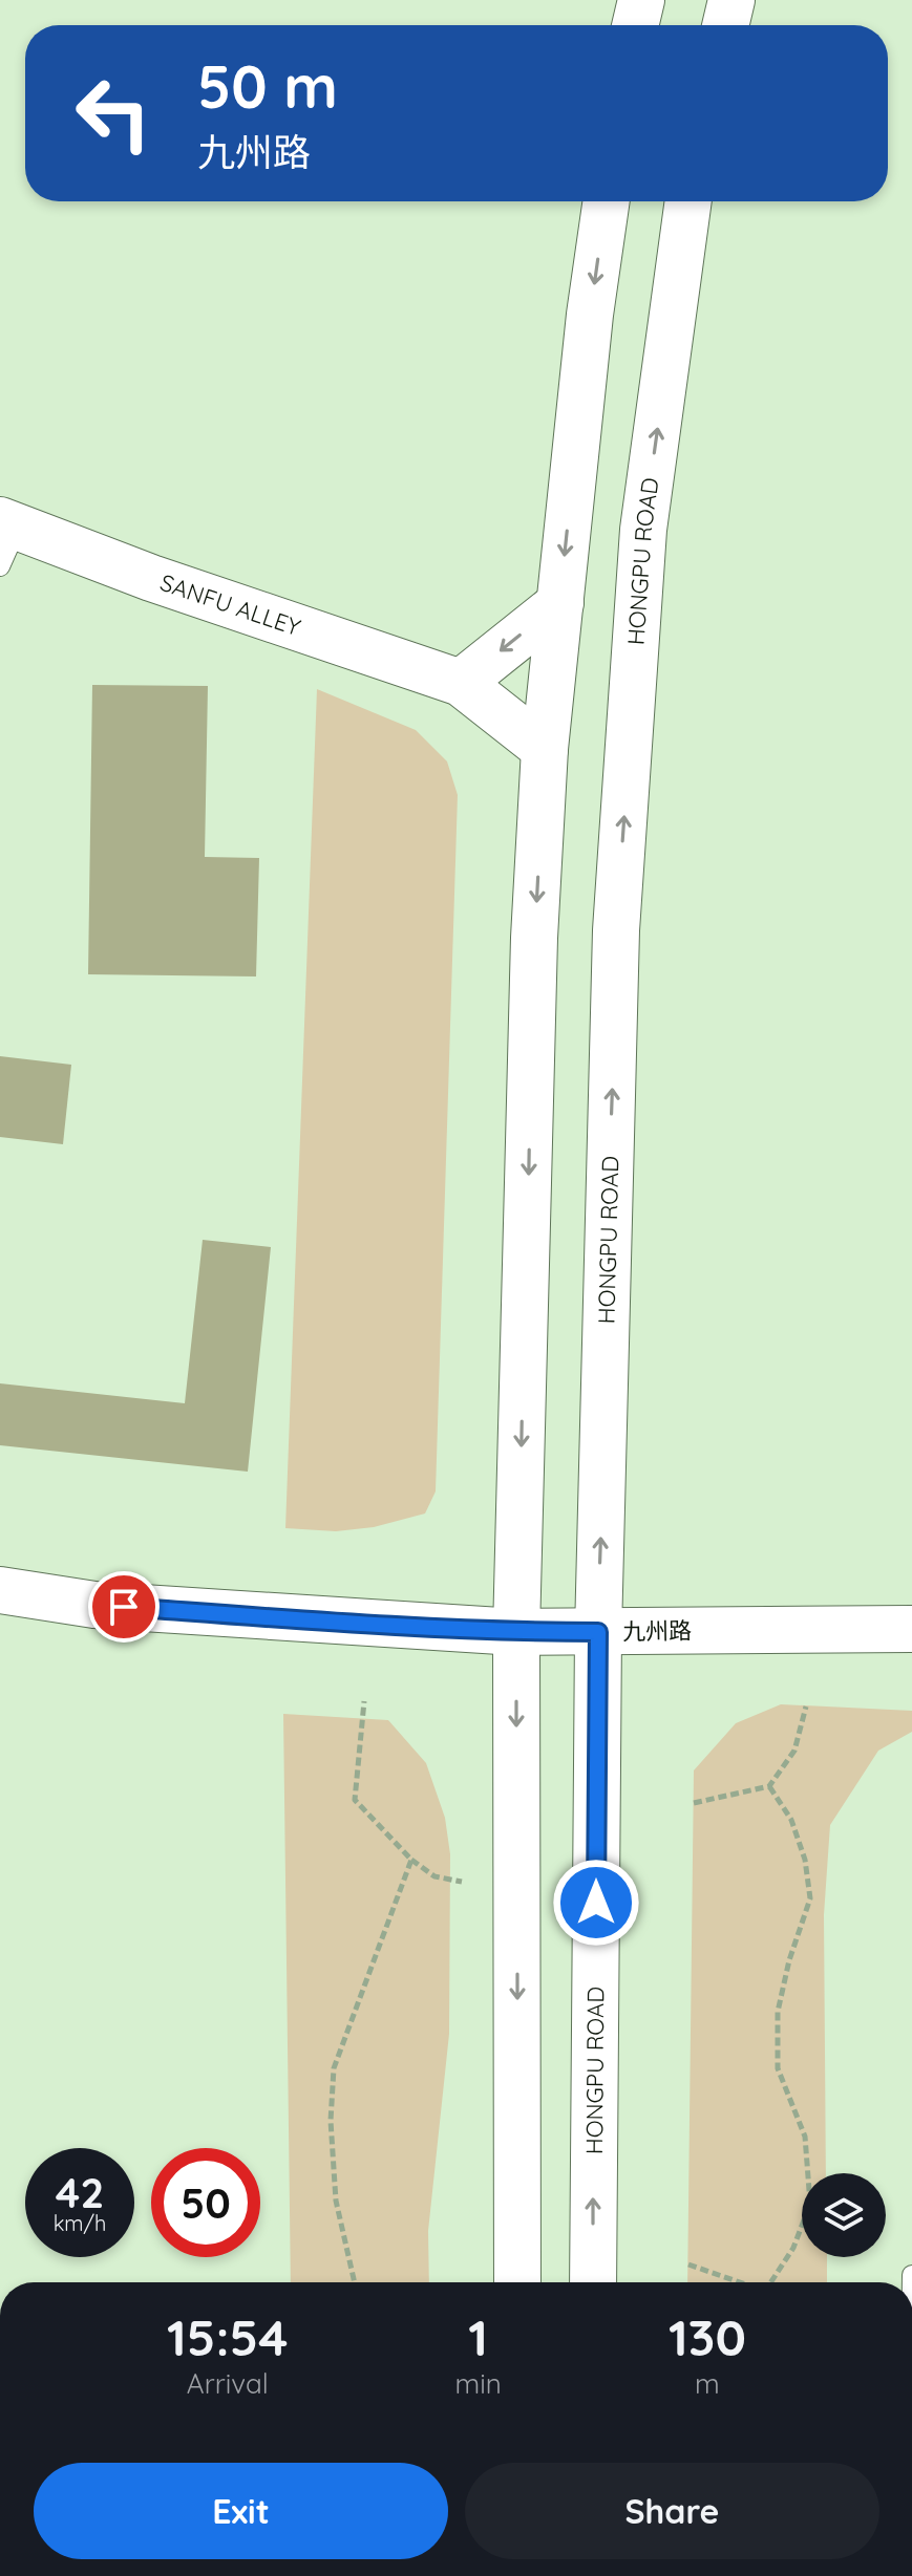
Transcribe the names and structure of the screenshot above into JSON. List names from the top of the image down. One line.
{"streets":{"main road":["HONGPU ROAD","SANFU ALLEY","九州路"]},"crossings":[["HONGPU ROAD","九州路"]],"page":{"turn":["50 m","九州路"],"speed":"42 km/h","limit":"50","eta":["15:54","Arrival","1","min","130","m"],"buttons":["Exit","Share"]}}
